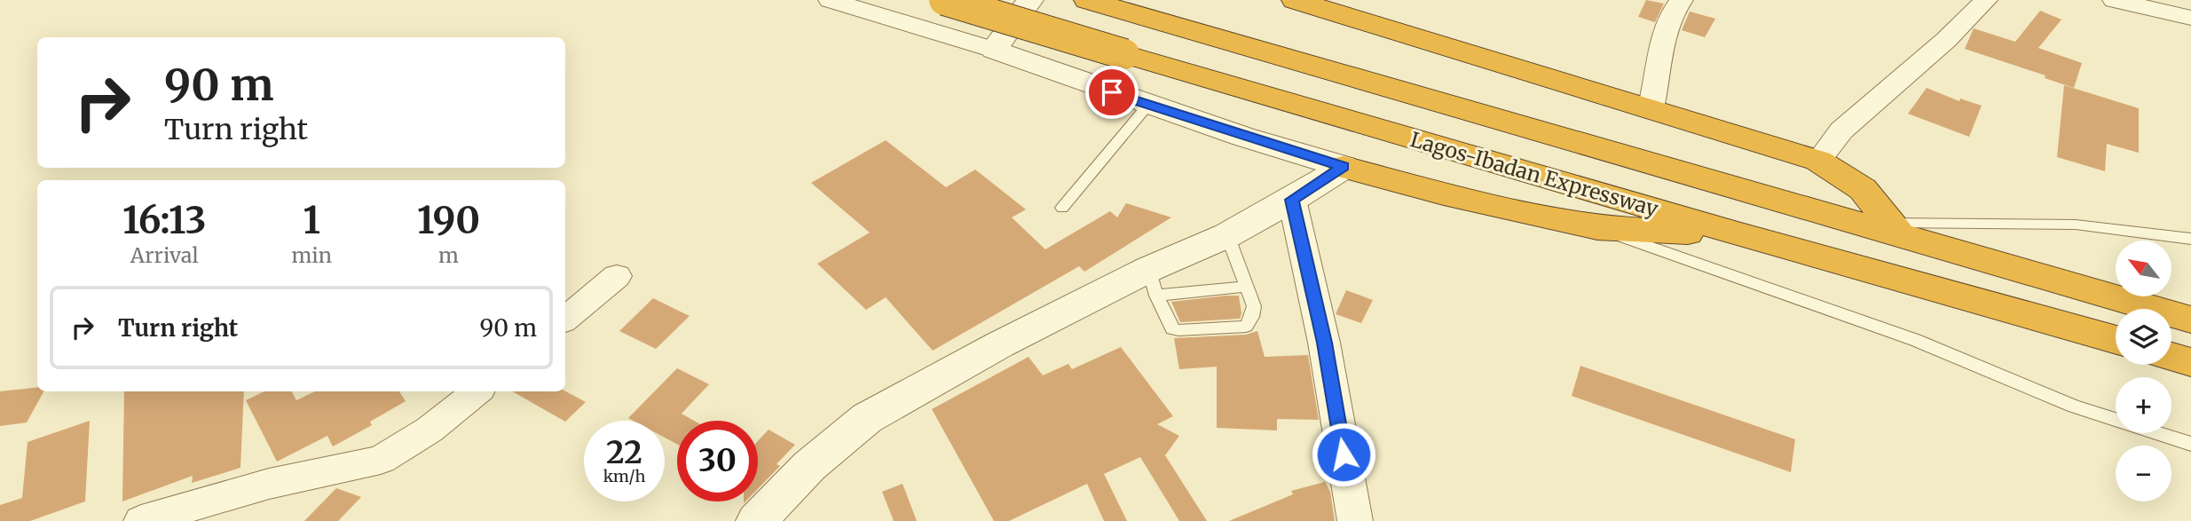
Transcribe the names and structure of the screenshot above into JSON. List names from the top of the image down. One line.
{"streets":{"highway":["Lagos-Ibadan Expressway"]},"north":"top left","page":{"turn":["90 m","Turn right"],"eta":["16:13","Arrival","1","min","190","m"],"map_buttons":["+","−"],"list":[{"name":"Turn right","value":"90 m"}],"speed":"22 km/h","limit":"30"}}
